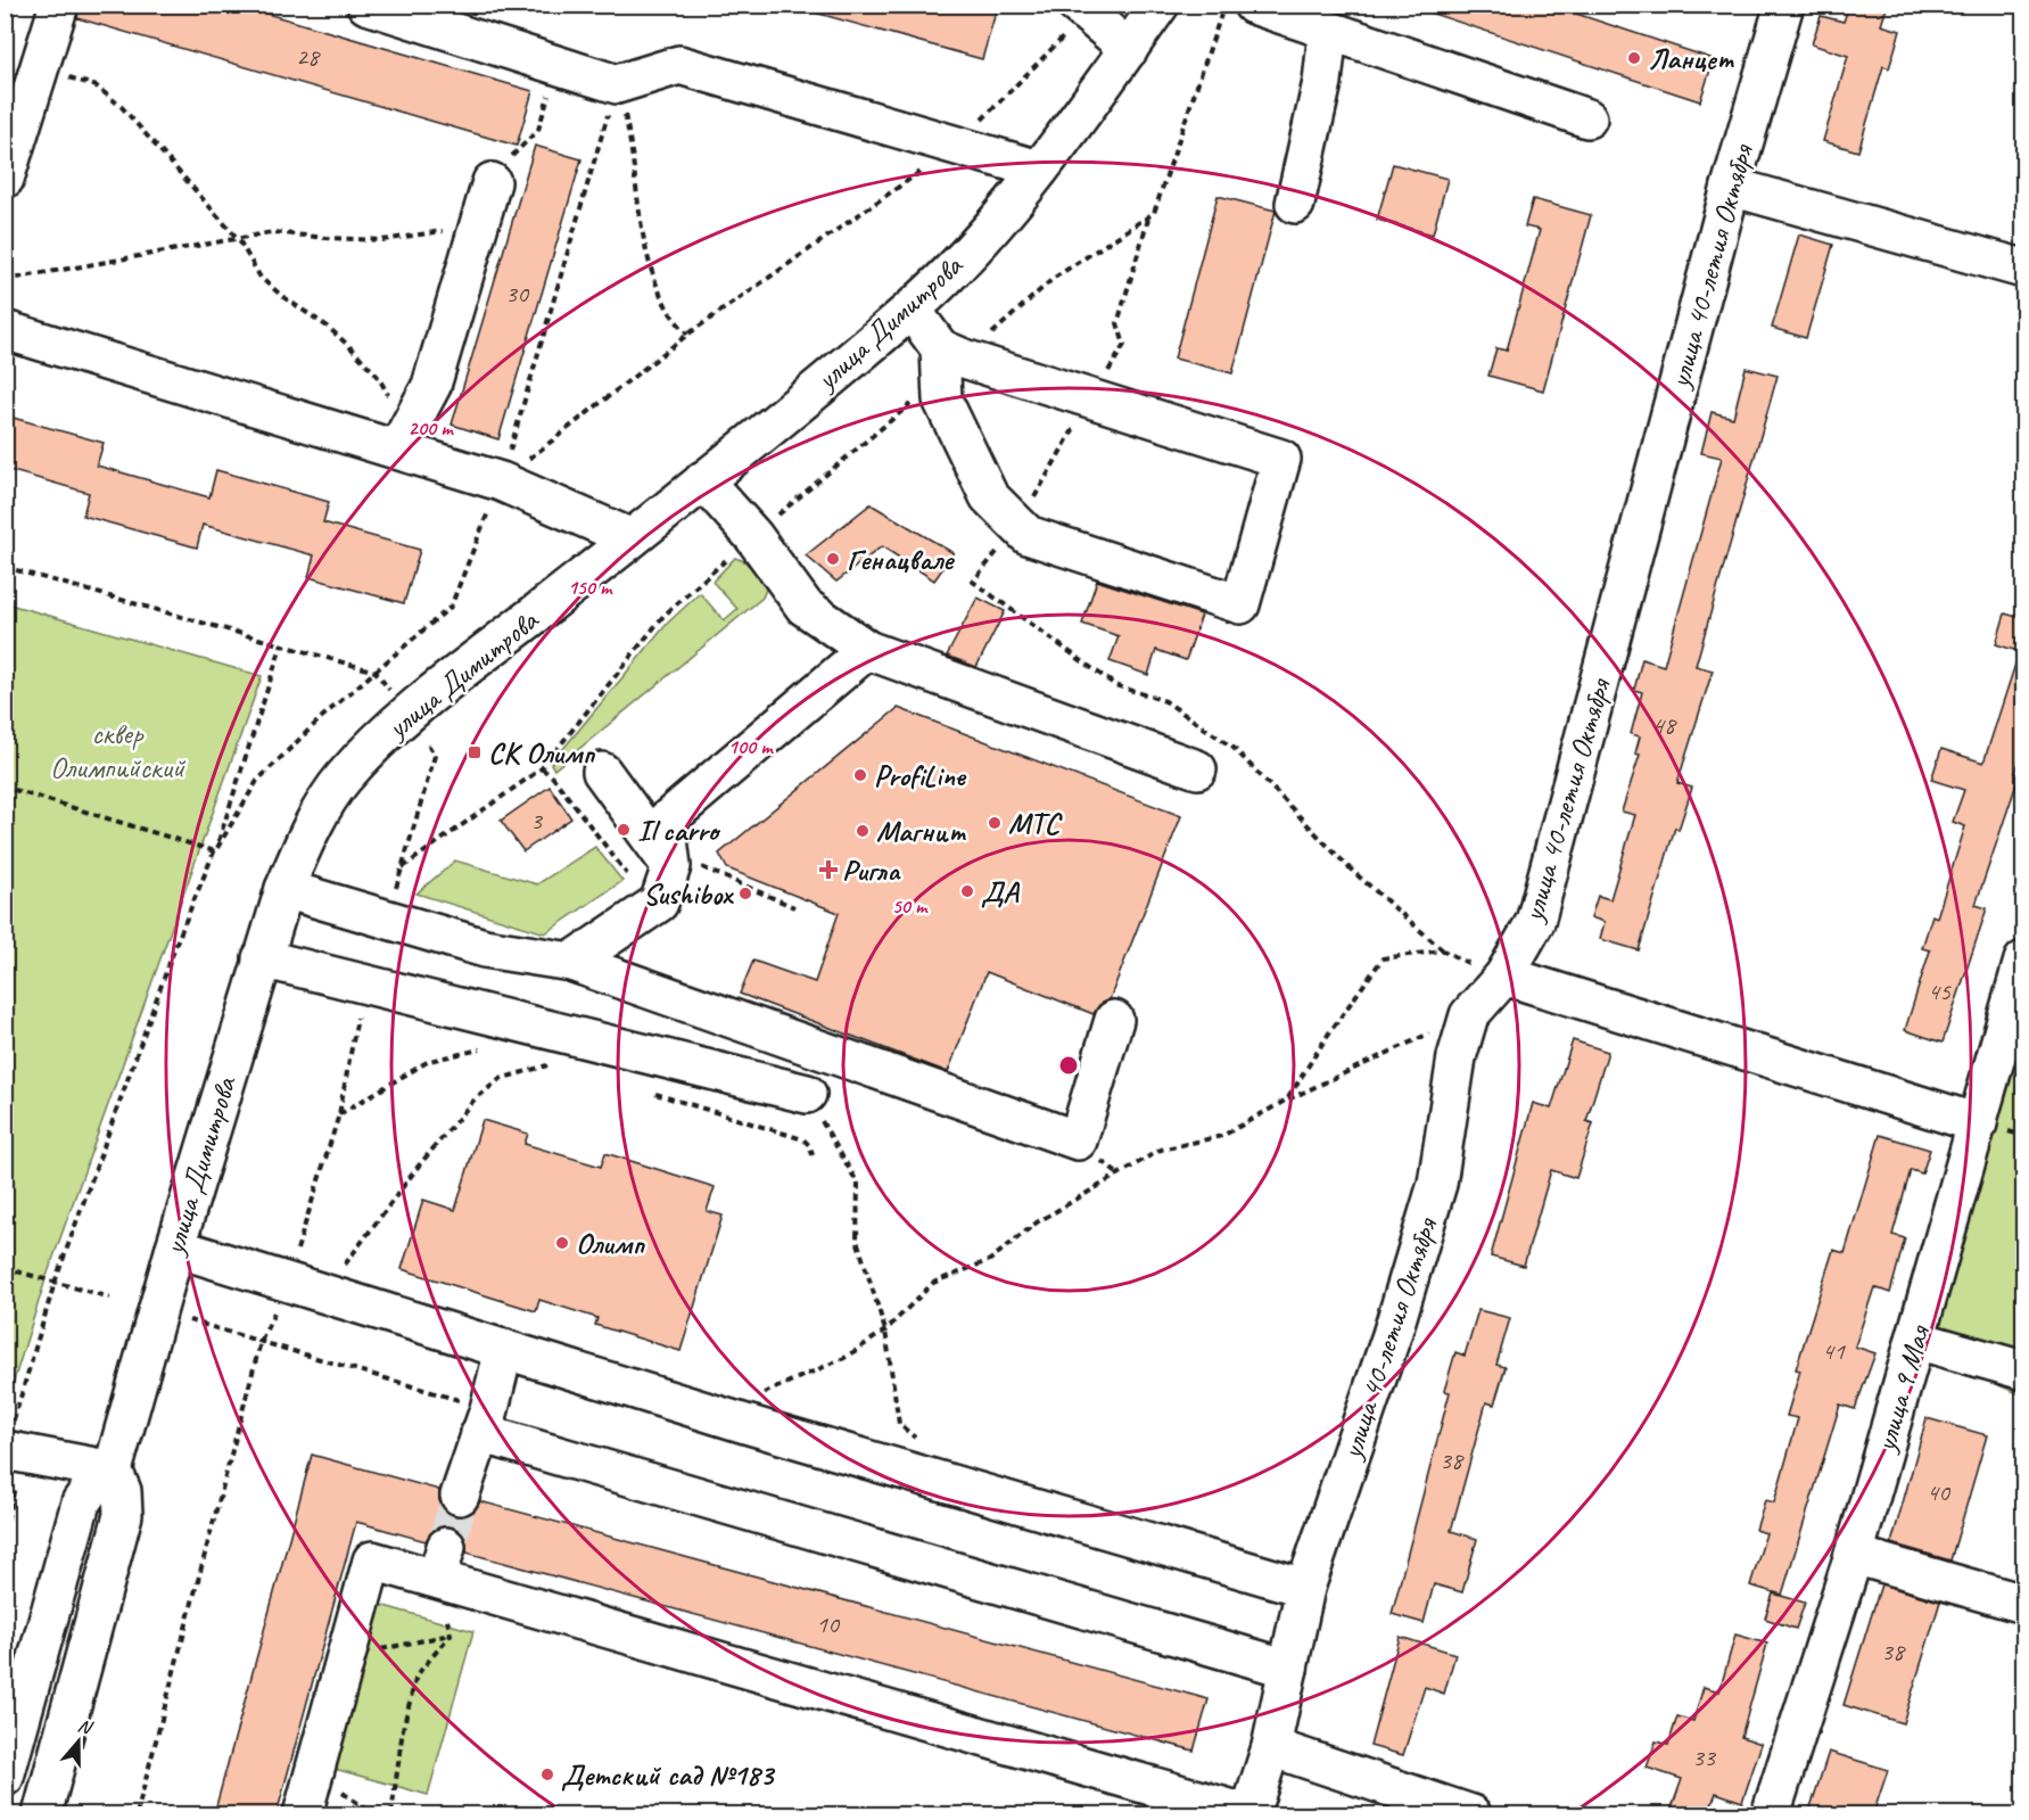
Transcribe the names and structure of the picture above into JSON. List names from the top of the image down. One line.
{"streets":{"street":["улица 40-летия Октября","улица Димитрова","улица 9 Мая"]},"parks":["сквер Олимпийский"],"places":{"other":["Ланцет","Генацвале","ProfiLine","МТС","Il carro","Магнит","ДА","Sushibox","Олимп","Детский сад №183"],"transit":["СК Олимп"],"health":["Ригла"]},"house_numbers":["28","30","48","3","45","41","38","40","10","38","33"],"north":"top","rings":["200 m","150 m","100 m","50 m"]}
